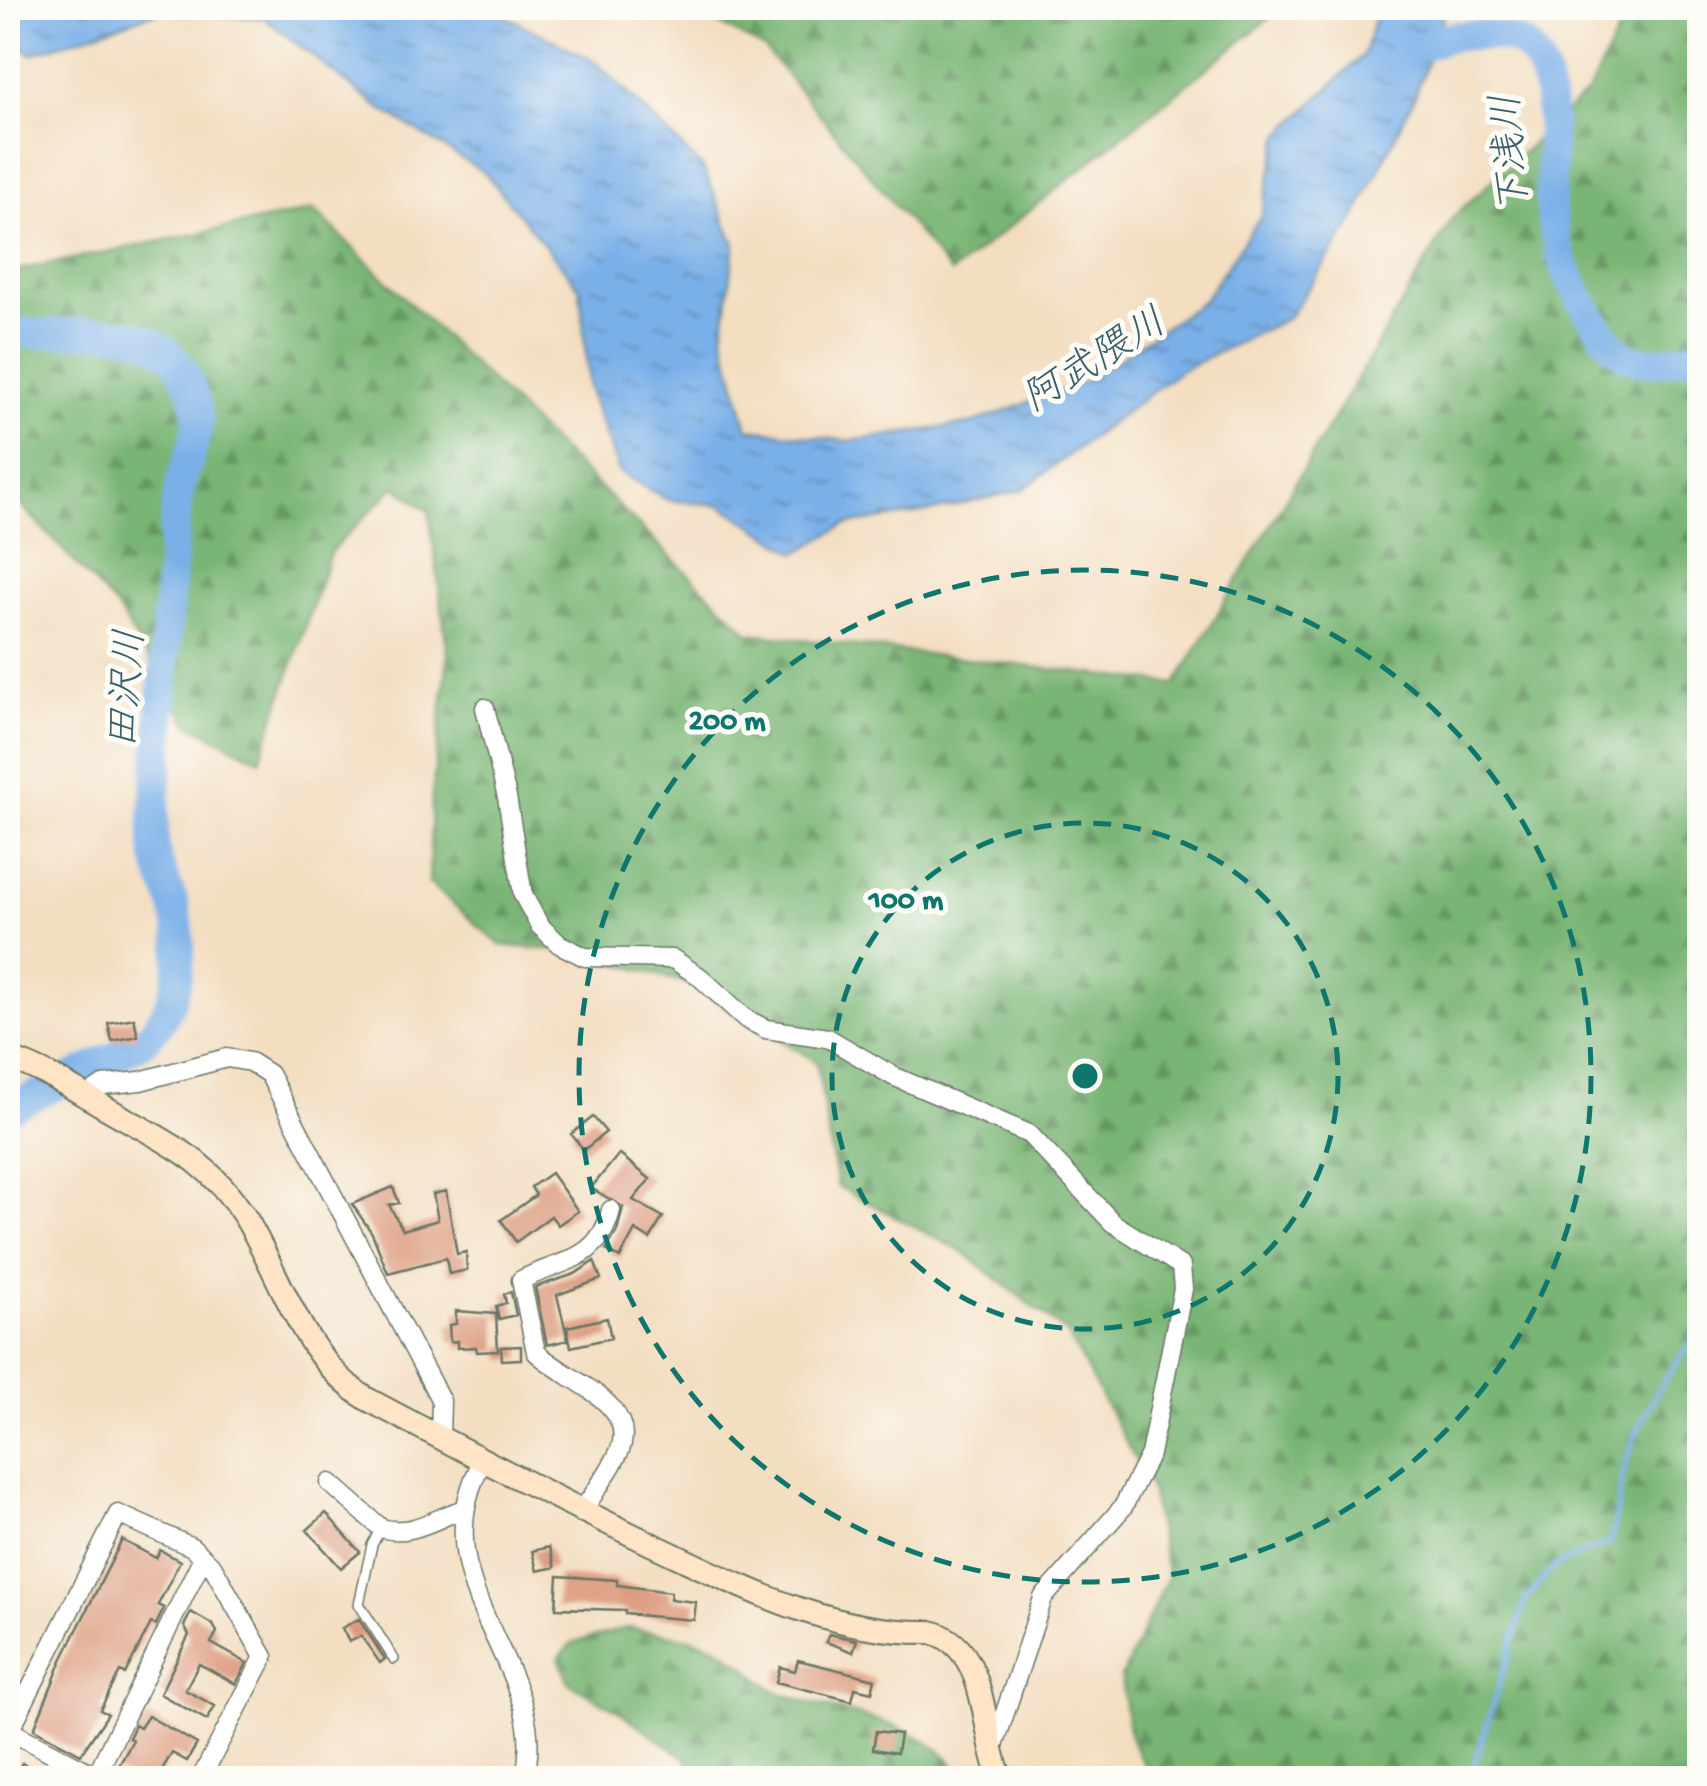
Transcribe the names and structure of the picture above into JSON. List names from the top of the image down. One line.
{"water":["下浅川","阿武隈川","田沢川"],"rings":["200 m","100 m"]}
